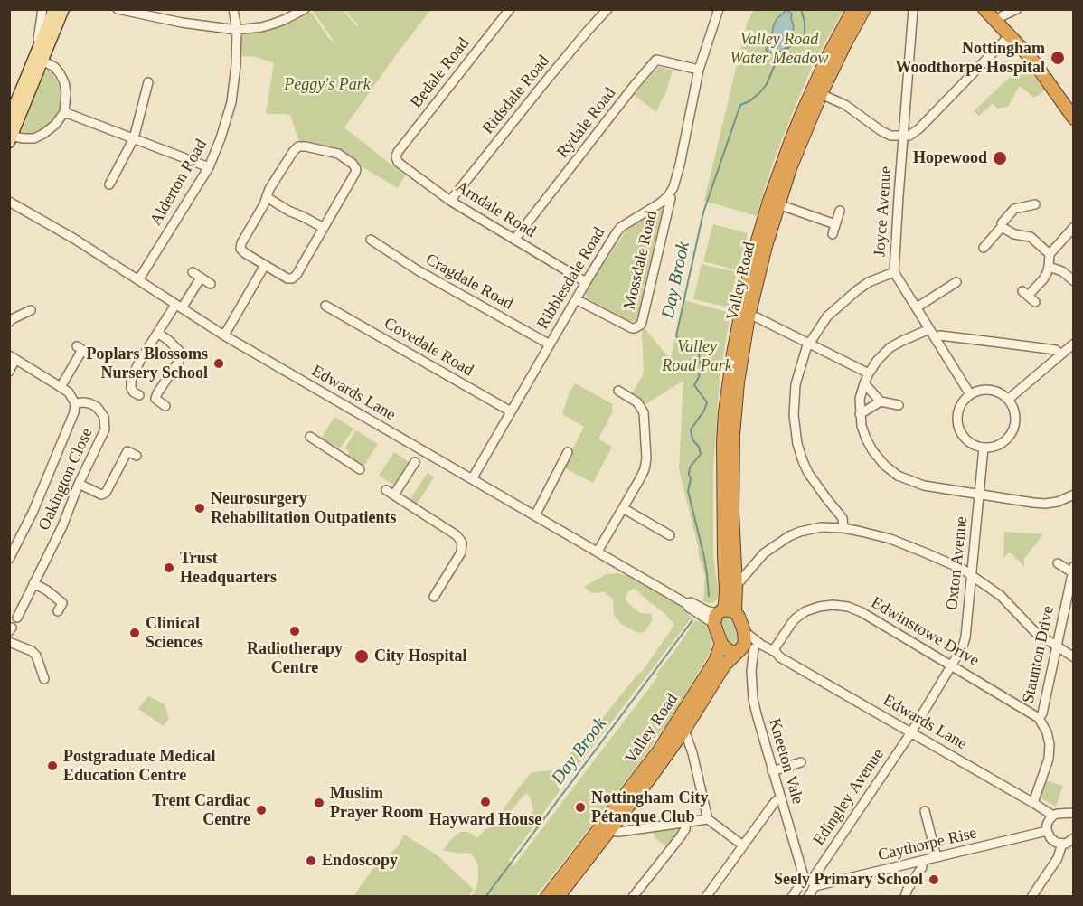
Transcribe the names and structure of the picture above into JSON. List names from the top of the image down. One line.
{"streets":{"highway":["Valley Road"],"street":["Bedale Road","Ridsdale Road","Rydale Road","Alderton Road","Arndale Road","Joyce Avenue","Mossdale Road","Ribblesdale Road","Cragdale Road","Covedale Road","Edwards Lane","Oakington Close","Oxton Avenue","Edwinstowe Drive","Staunton Drive","Kneeton Vale","Edingley Avenue","Caythorpe Rise"]},"crossings":[["Bedale Road","Arndale Road"],["Ridsdale Road","Arndale Road"],["Rydale Road","Arndale Road"],["Alderton Road","Edwards Lane"],["Arndale Road","Ribblesdale Road"],["Joyce Avenue","Oxton Avenue"],["Mossdale Road","Ribblesdale Road"],["Ribblesdale Road","Cragdale Road"],["Ribblesdale Road","Covedale Road"],["Ribblesdale Road","Edwards Lane"],["Valley Road","Edwards Lane"],["Valley Road","Kneeton Vale"],["Edwards Lane","Oxton Avenue"],["Edwards Lane","Edwinstowe Drive"],["Edwards Lane","Staunton Drive"],["Edwards Lane","Kneeton Vale"],["Edwards Lane","Edingley Avenue"],["Oxton Avenue","Edwinstowe Drive"],["Oxton Avenue","Edingley Avenue"],["Edwinstowe Drive","Staunton Drive"],["Kneeton Vale","Edingley Avenue"],["Kneeton Vale","Caythorpe Rise"],["Edingley Avenue","Caythorpe Rise"]],"water":["Day Brook"],"parks":["Valley Road Water Meadow","Peggy's Park","Valley Road Park"],"places":["Nottingham Woodthorpe Hospital","Hopewood","Poplars Blossoms Nursery School","Neurosurgery Rehabilitation Outpatients","Trust Headquarters","Radiotherapy Centre","Clinical Sciences","City Hospital","Postgraduate Medical Education Centre","Hayward House","Muslim Prayer Room","Nottingham City Pétanque Club","Trent Cardiac Centre","Endoscopy","Seely Primary School"]}
